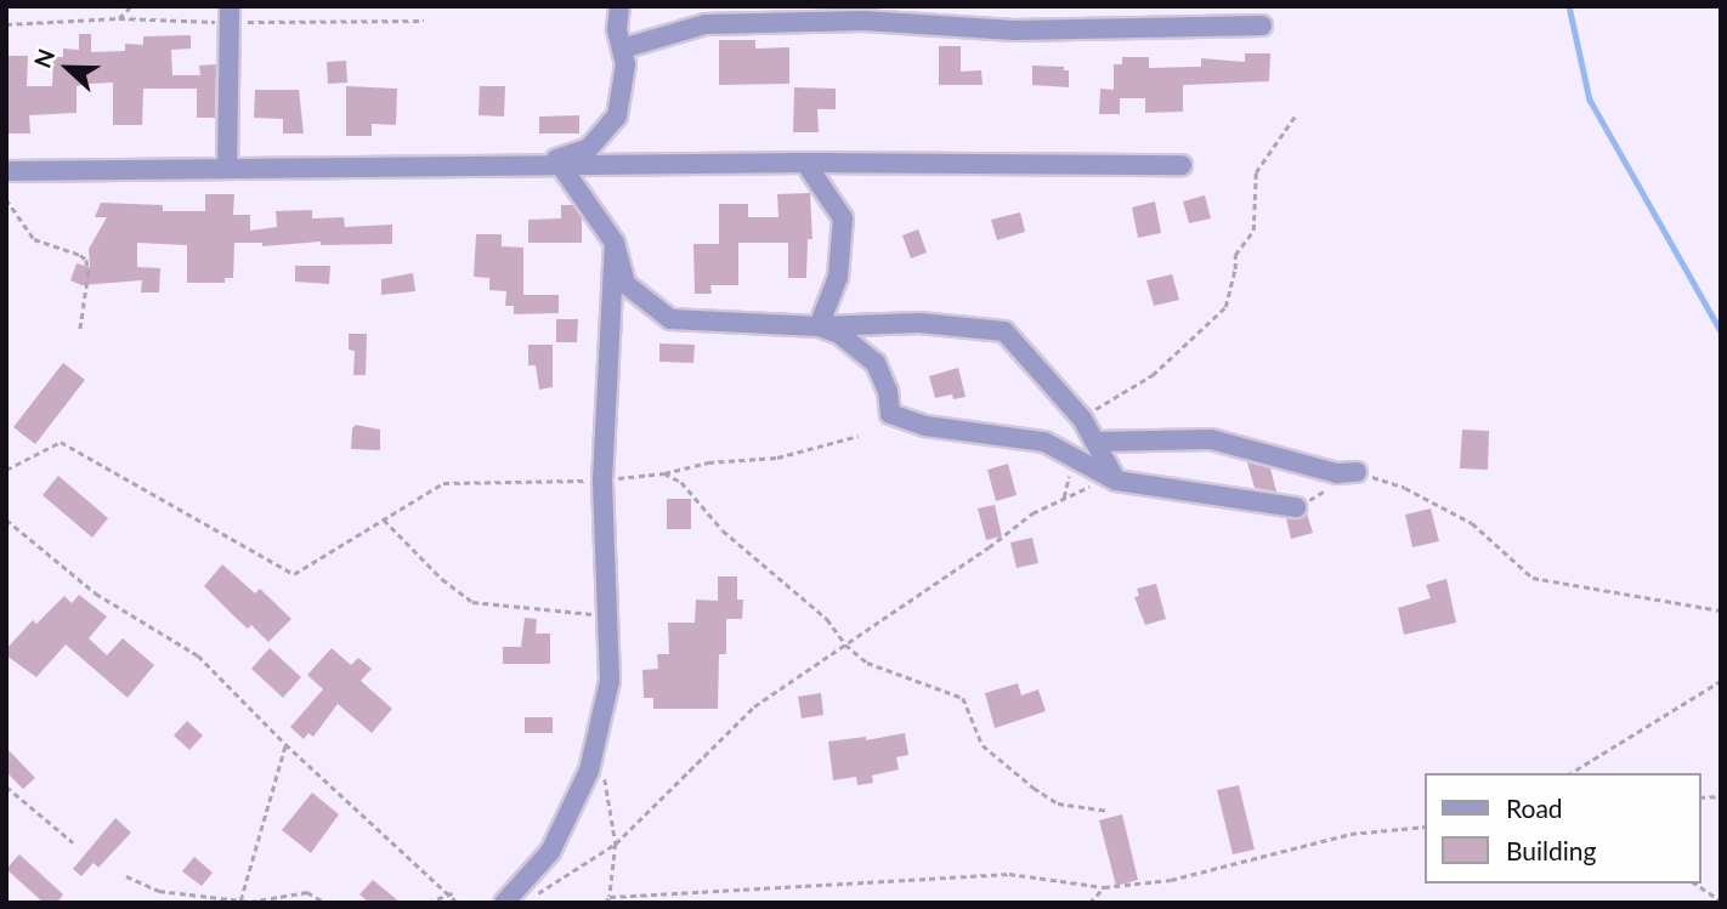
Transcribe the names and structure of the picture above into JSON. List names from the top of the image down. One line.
{"legend":["Road","Building"],"north":"left"}
